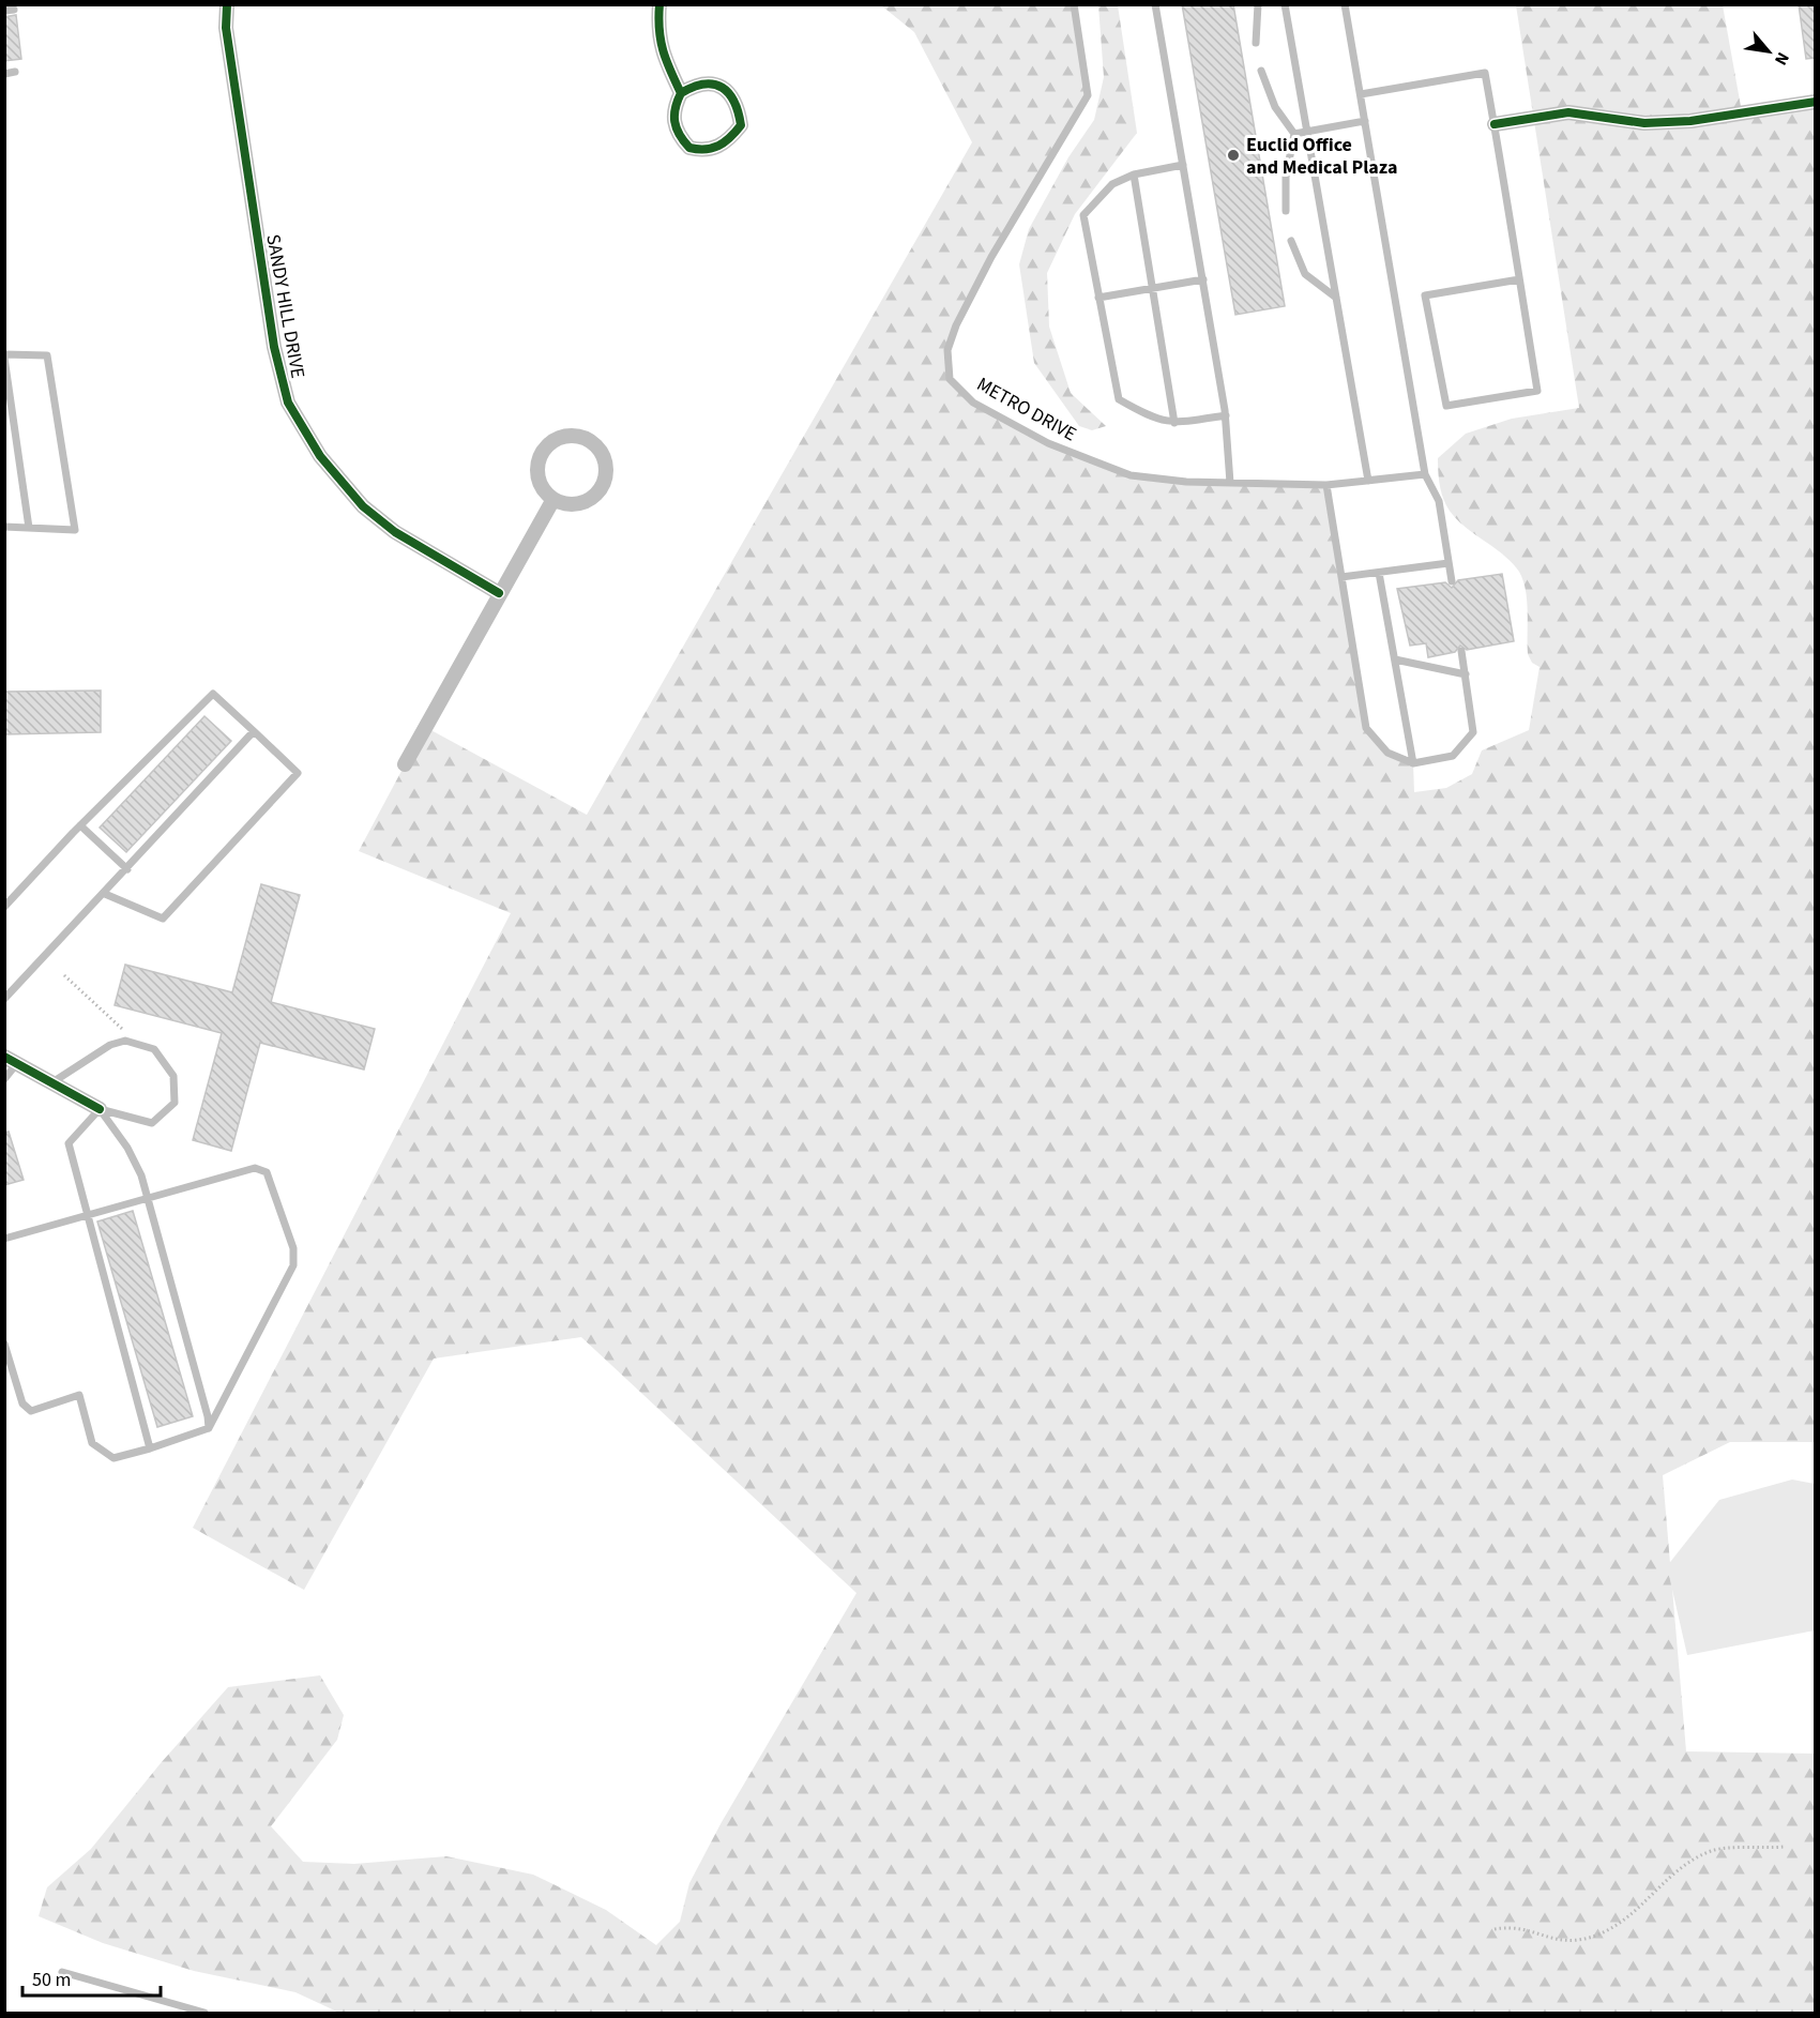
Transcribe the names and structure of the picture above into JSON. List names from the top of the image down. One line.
{"streets":{"street":["SANDY HILL DRIVE"],"lane":["METRO DRIVE"]},"places":["Euclid Office and Medical Plaza"],"scale_bar":"50 m","north":"bottom right"}
